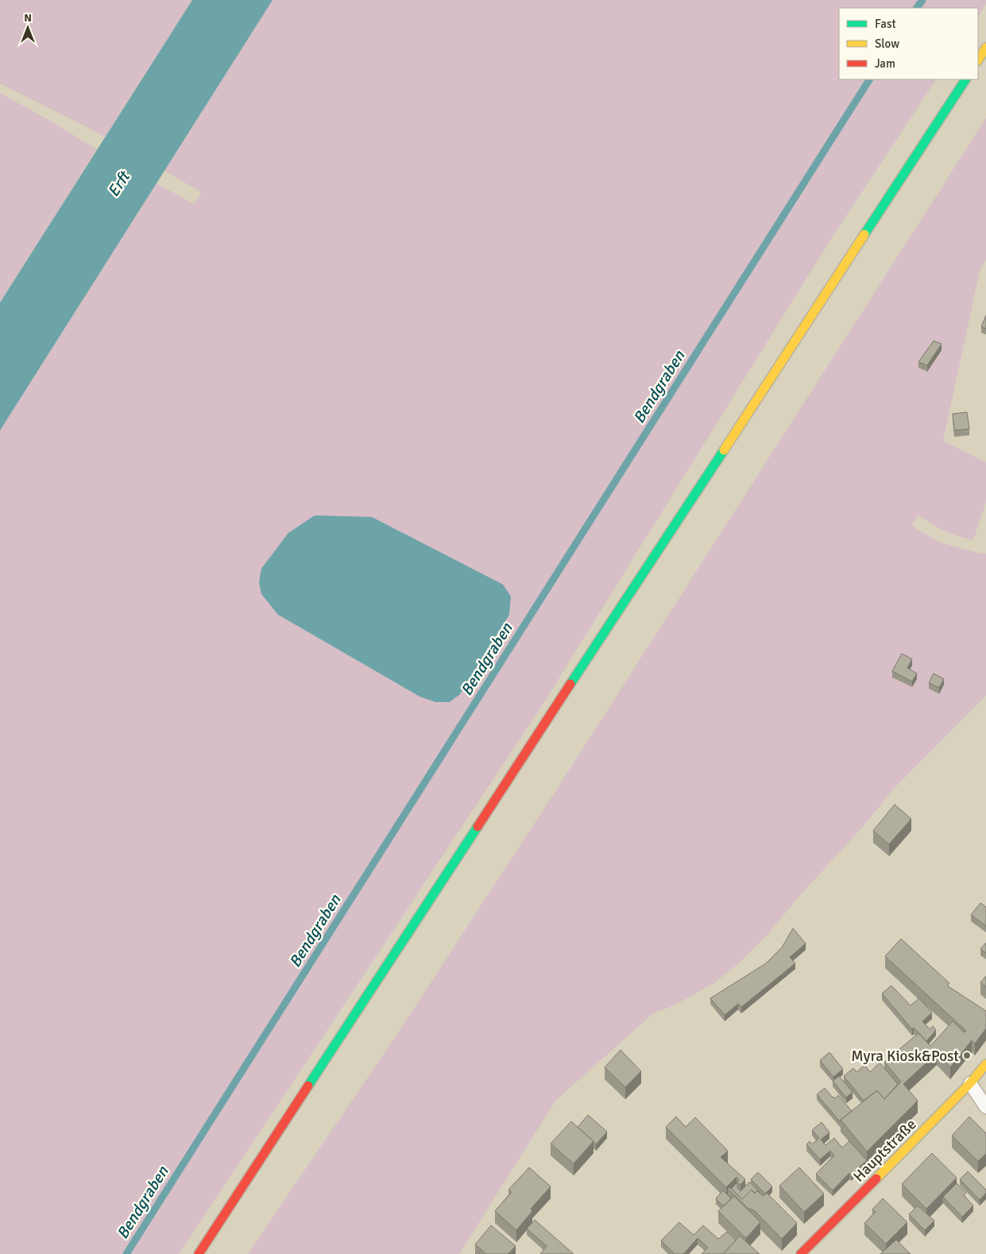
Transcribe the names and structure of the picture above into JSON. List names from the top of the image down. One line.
{"streets":{"main road":["Hauptstraße"]},"water":["Erft","Bendgraben"],"places":["Myra Kiosk&Post"],"legend":["Fast","Slow","Jam"],"north":"top"}
